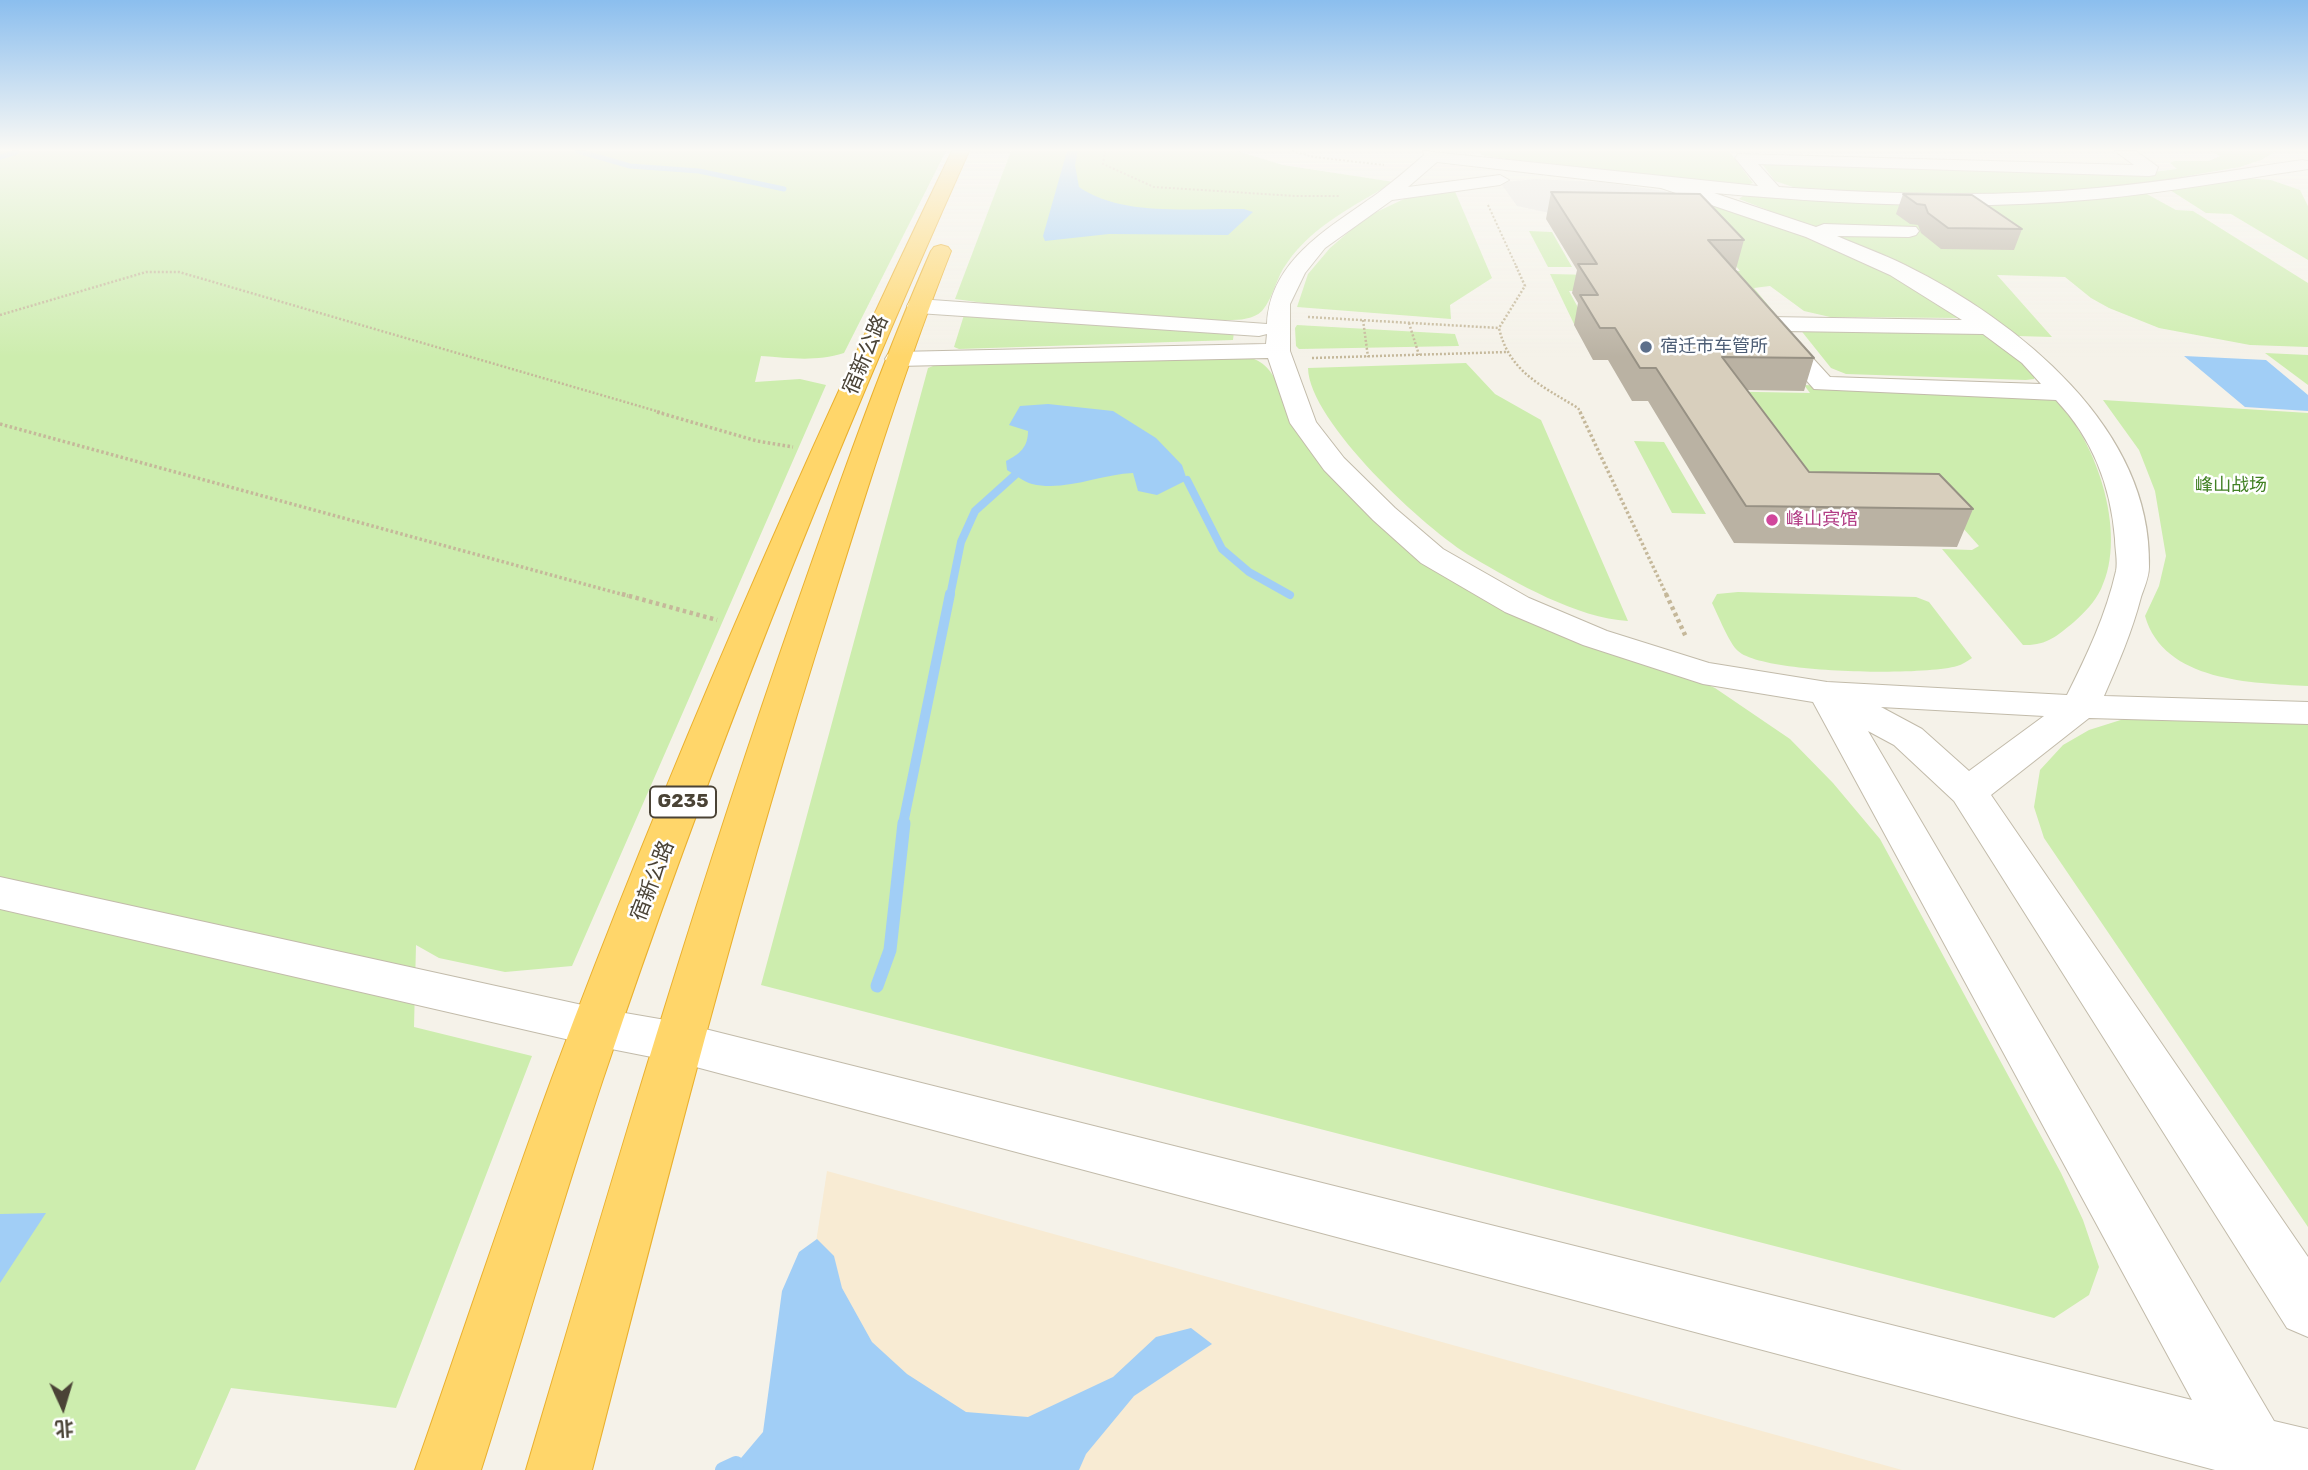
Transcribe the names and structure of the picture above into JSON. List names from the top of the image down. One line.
{"streets":{"highway":["宿新公路","G235"]},"parks":["峰山战场"],"places":["宿迁市车管所","峰山宾馆"],"north":"bottom"}
